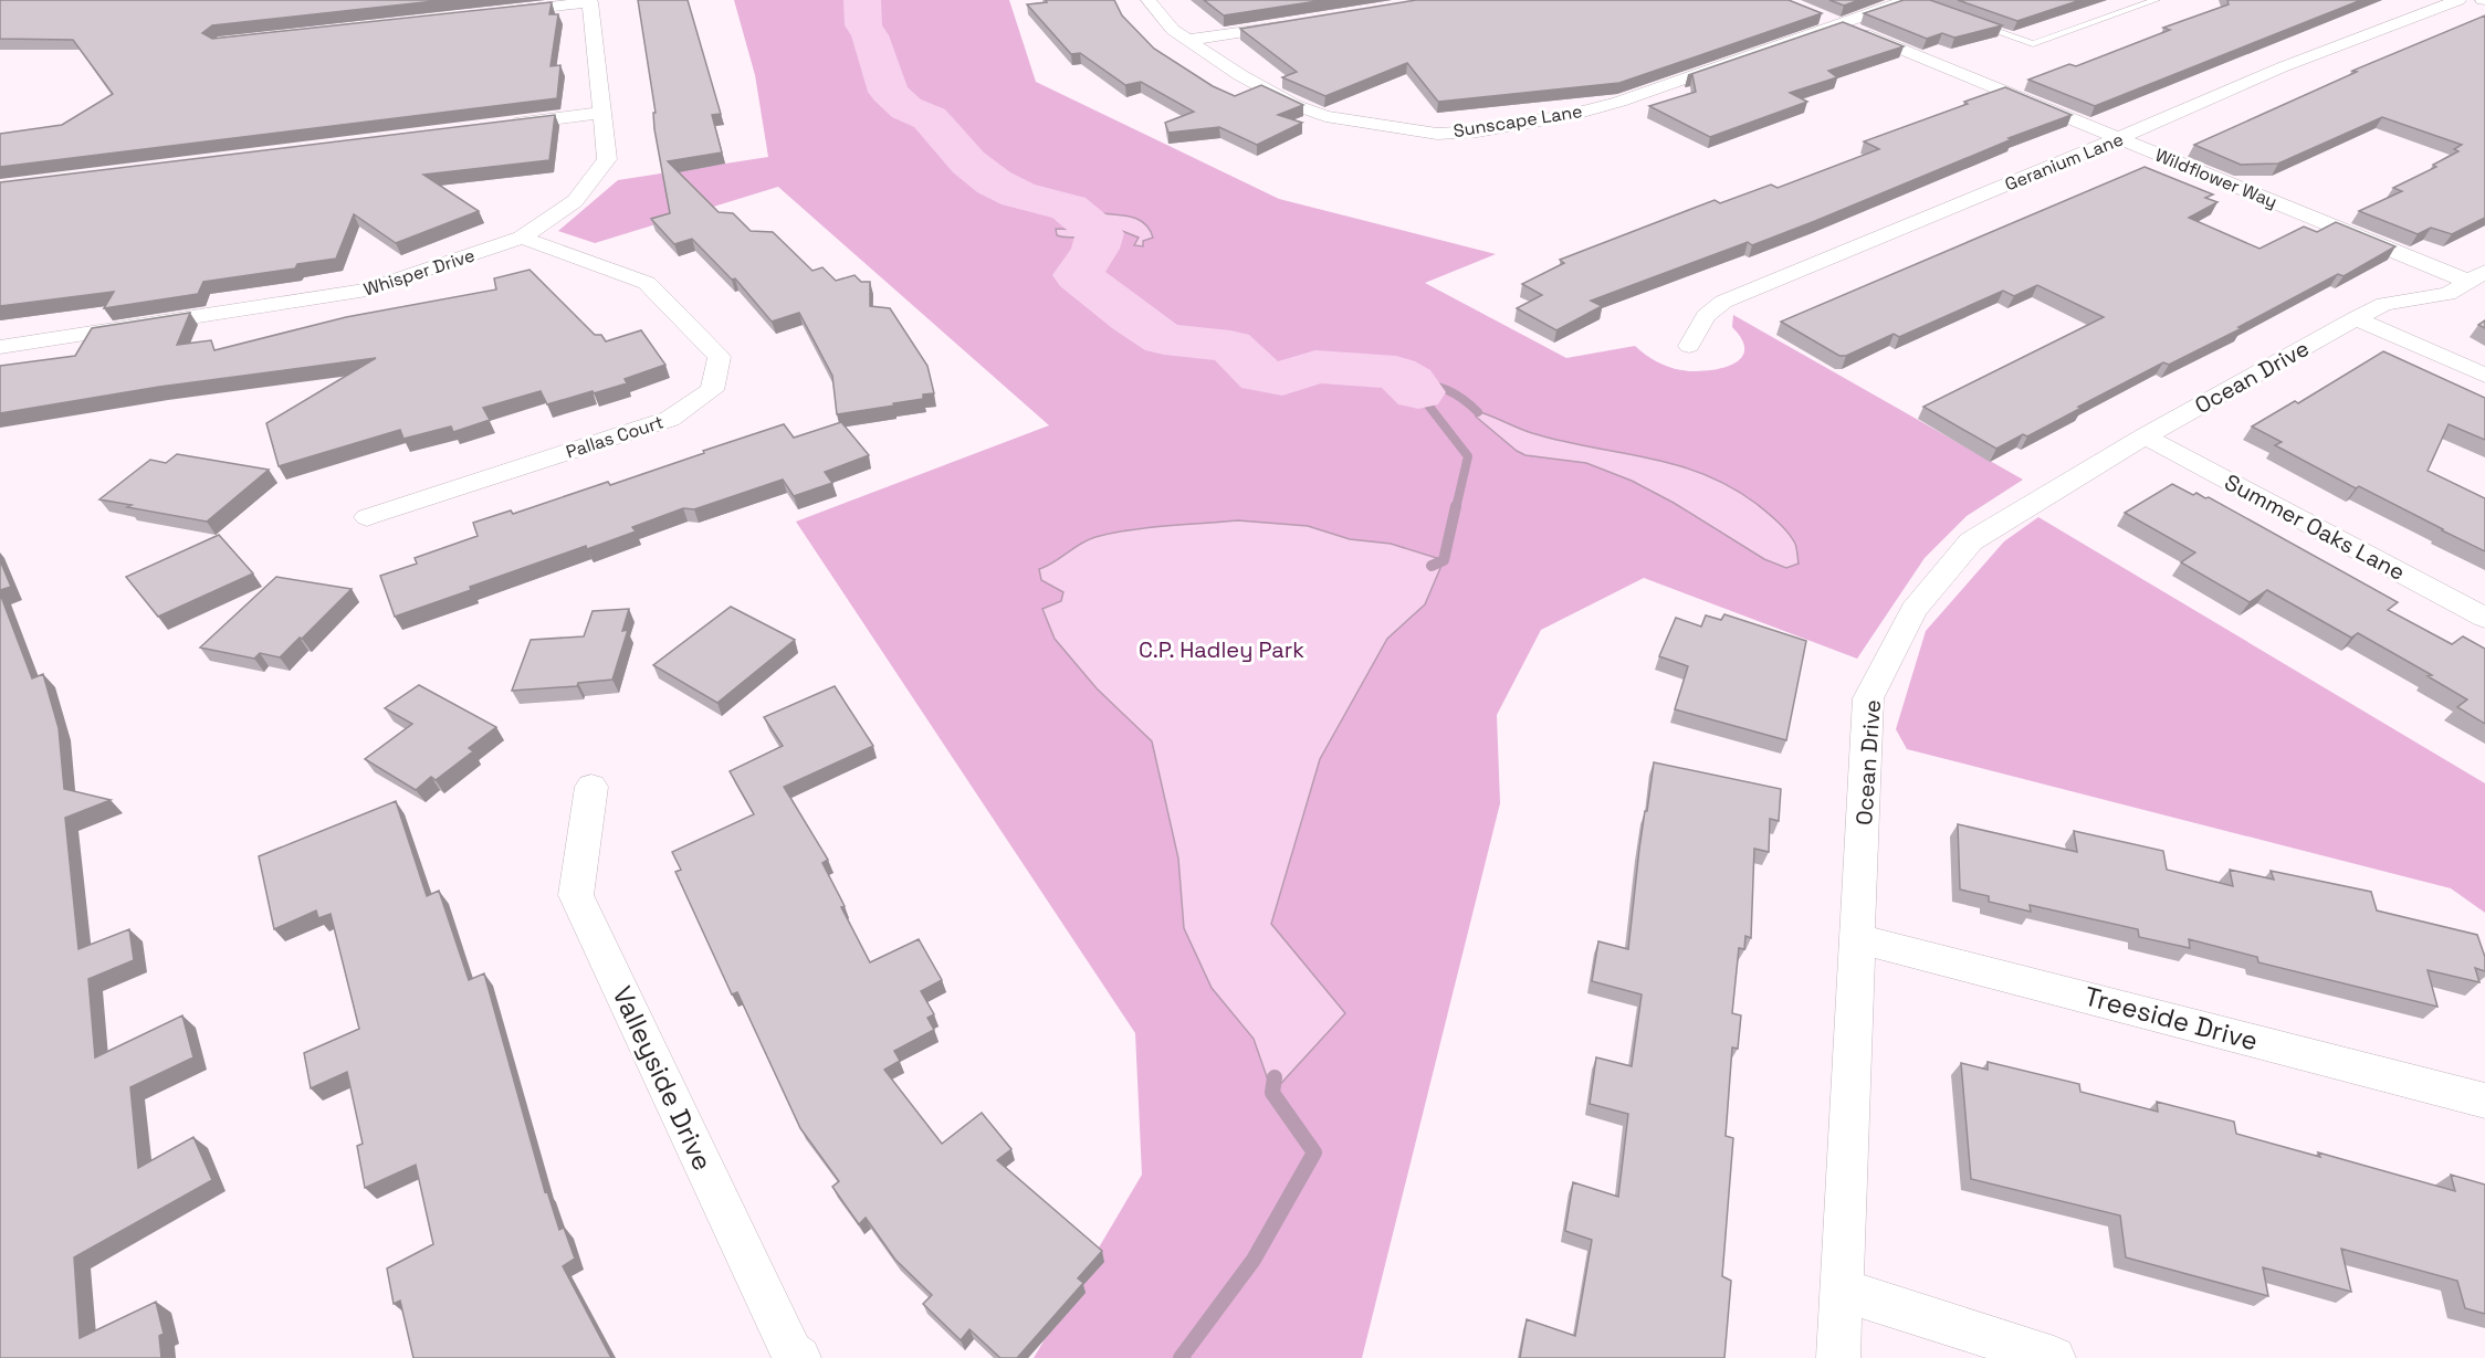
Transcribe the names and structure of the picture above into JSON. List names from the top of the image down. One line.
{"streets":{"street":["Sunscape Lane","Geranium Lane","Wildflower Way","Whisper Drive","Ocean Drive","Pallas Court","Summer Oaks Lane","Treeside Drive","Valleyside Drive"]},"crossings":[["Sunscape Lane","Wildflower Way"],["Geranium Lane","Wildflower Way"],["Wildflower Way","Ocean Drive"],["Whisper Drive","Pallas Court"],["Ocean Drive","Summer Oaks Lane"],["Ocean Drive","Treeside Drive"]],"parks":["C.P. Hadley Park"]}
